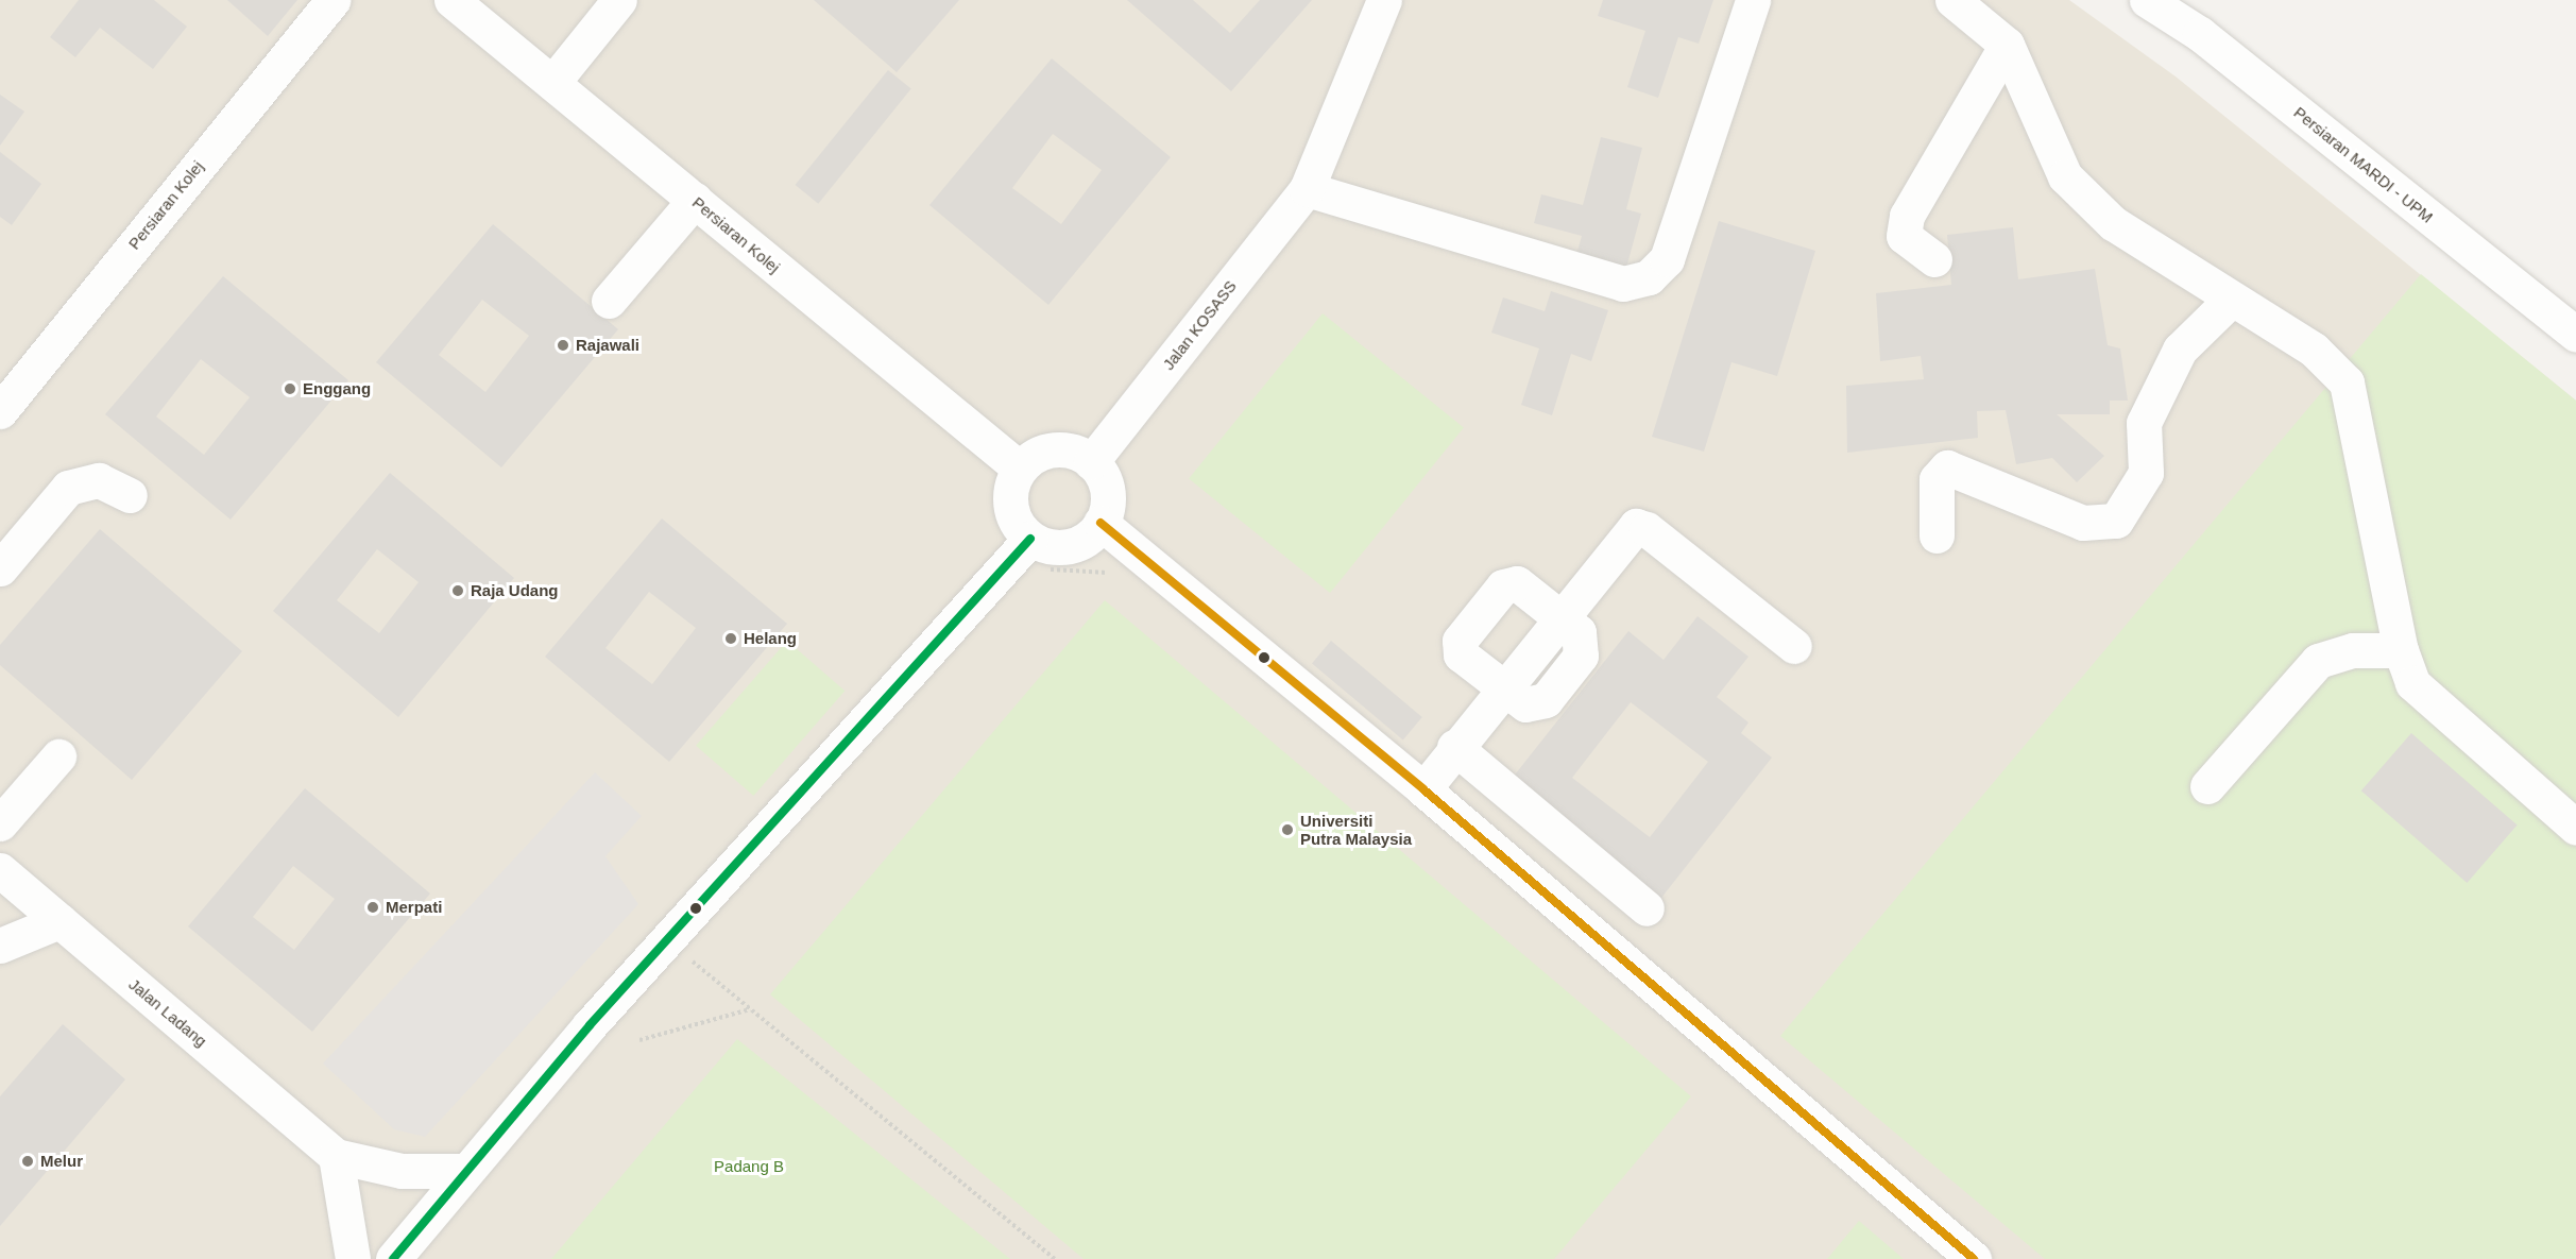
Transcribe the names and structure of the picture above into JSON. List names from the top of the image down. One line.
{"streets":{"street":["Persiaran MARDI - UPM","Persiaran Kolej","Jalan KOSASS","Jalan Ladang"]},"crossings":[["Persiaran Kolej","Jalan KOSASS"]],"parks":["Padang B"],"places":["Rajawali","Enggang","Raja Udang","Helang","Universiti Putra Malaysia","Merpati","Melur"]}
